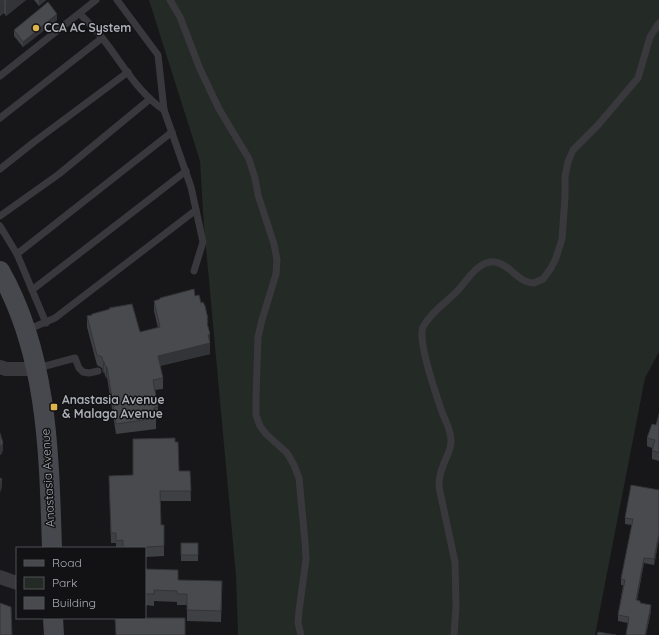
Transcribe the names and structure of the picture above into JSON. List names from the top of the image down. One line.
{"streets":{"street":["Anastasia Avenue"]},"places":{"other":["CCA AC System"],"transit":["Anastasia Avenue & Malaga Avenue"]},"legend":["Road","Park","Building"]}
